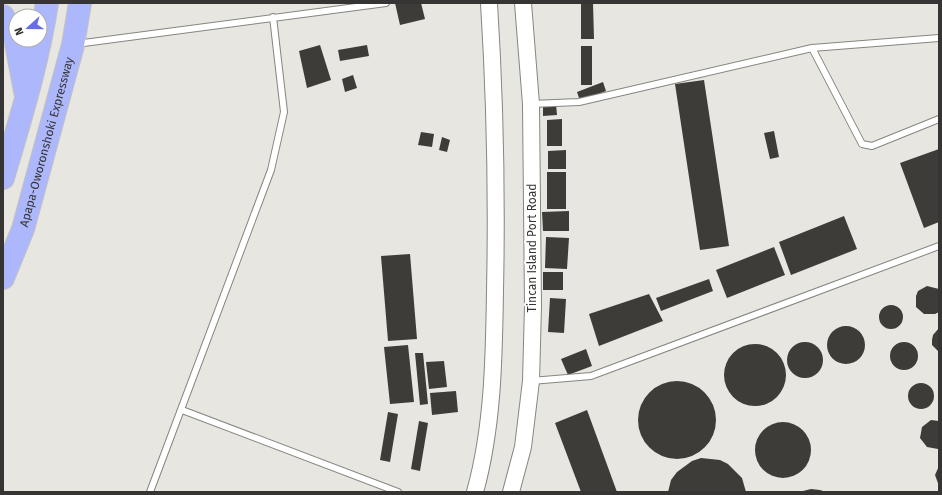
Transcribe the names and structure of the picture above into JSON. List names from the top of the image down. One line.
{"streets":{"highway":["Apapa-Oworonshoki Expressway"],"street":["Tincan Island Port Road"]},"north":"left"}
